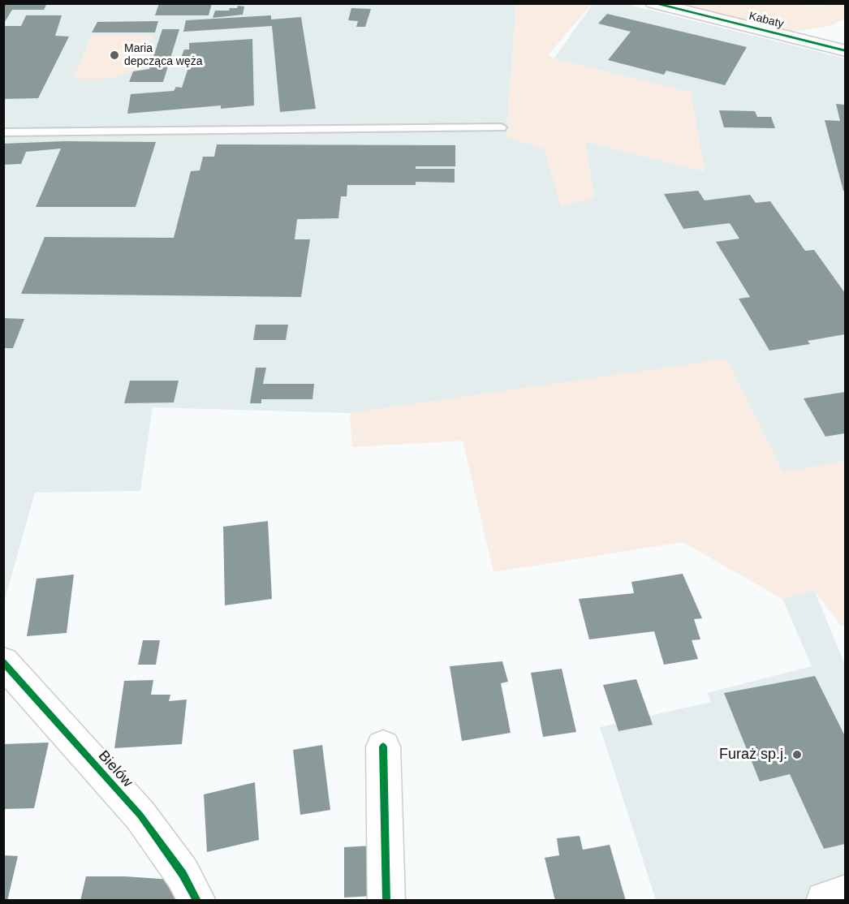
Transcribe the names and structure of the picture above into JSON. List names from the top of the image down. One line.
{"streets":{"street":["Kabaty","Bielów"]},"places":["Maria depcząca węża","Furaż sp.j."]}
